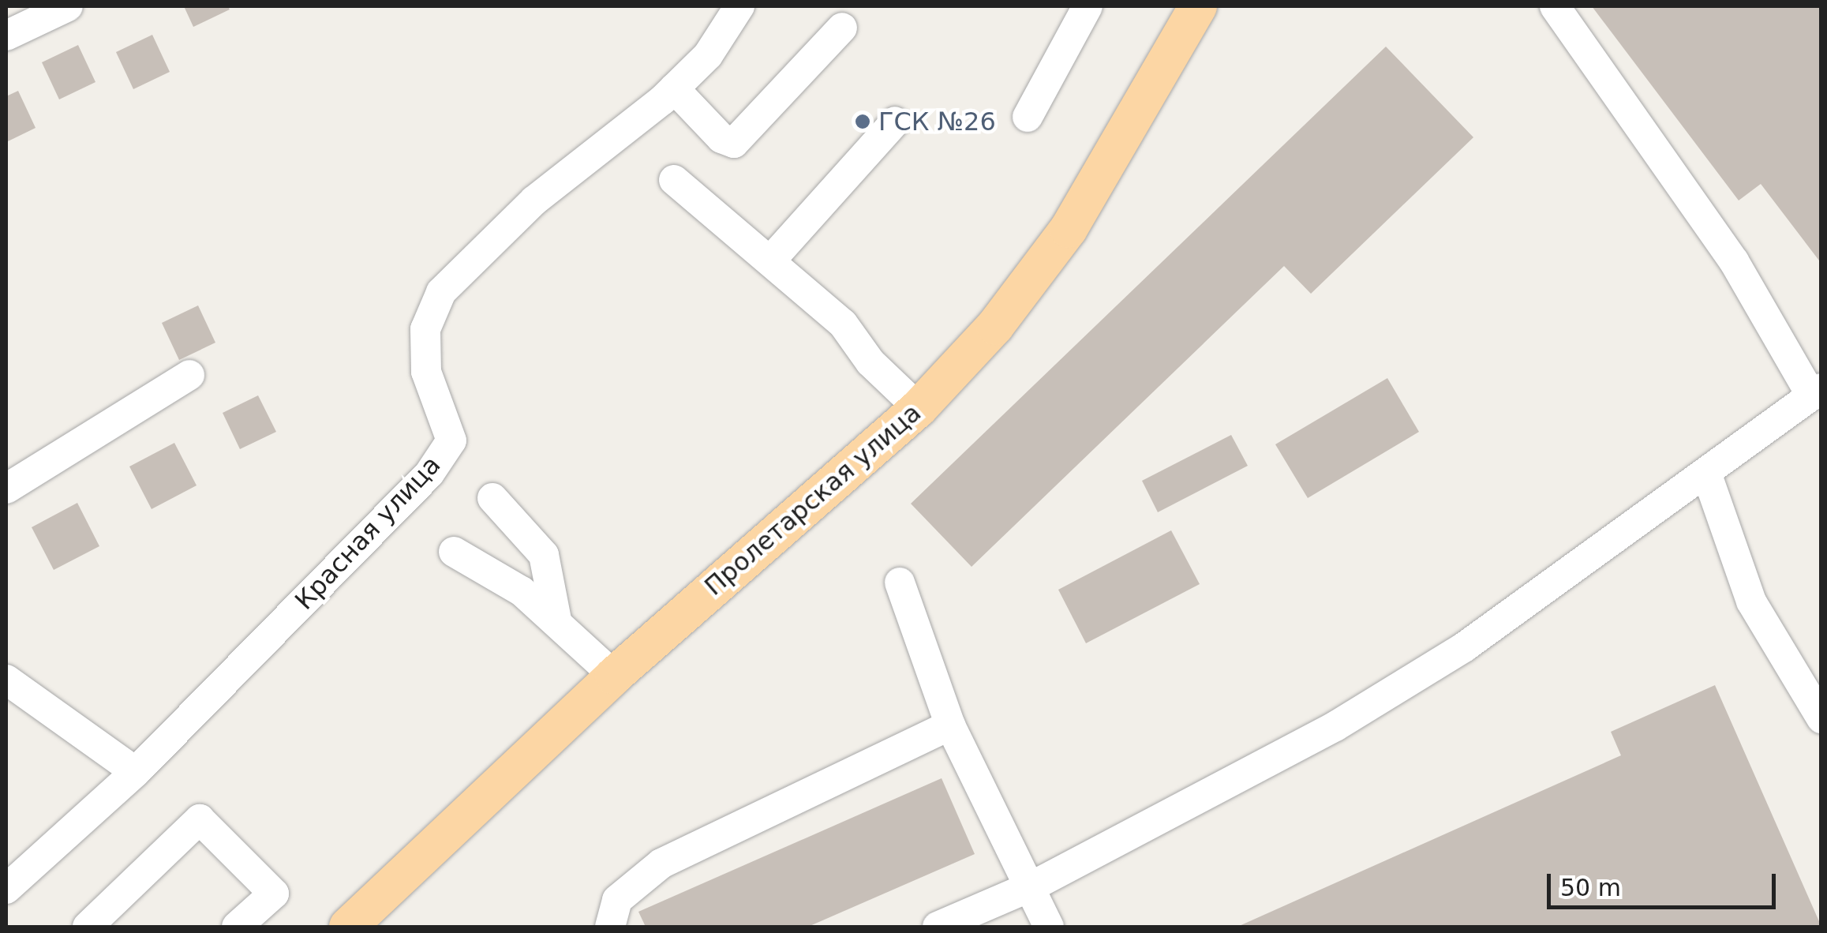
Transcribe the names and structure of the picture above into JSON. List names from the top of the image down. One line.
{"streets":{"main road":["Пролетарская улица"],"street":["Красная улица"]},"places":["ГСК №26"],"scale_bar":"50 m"}
